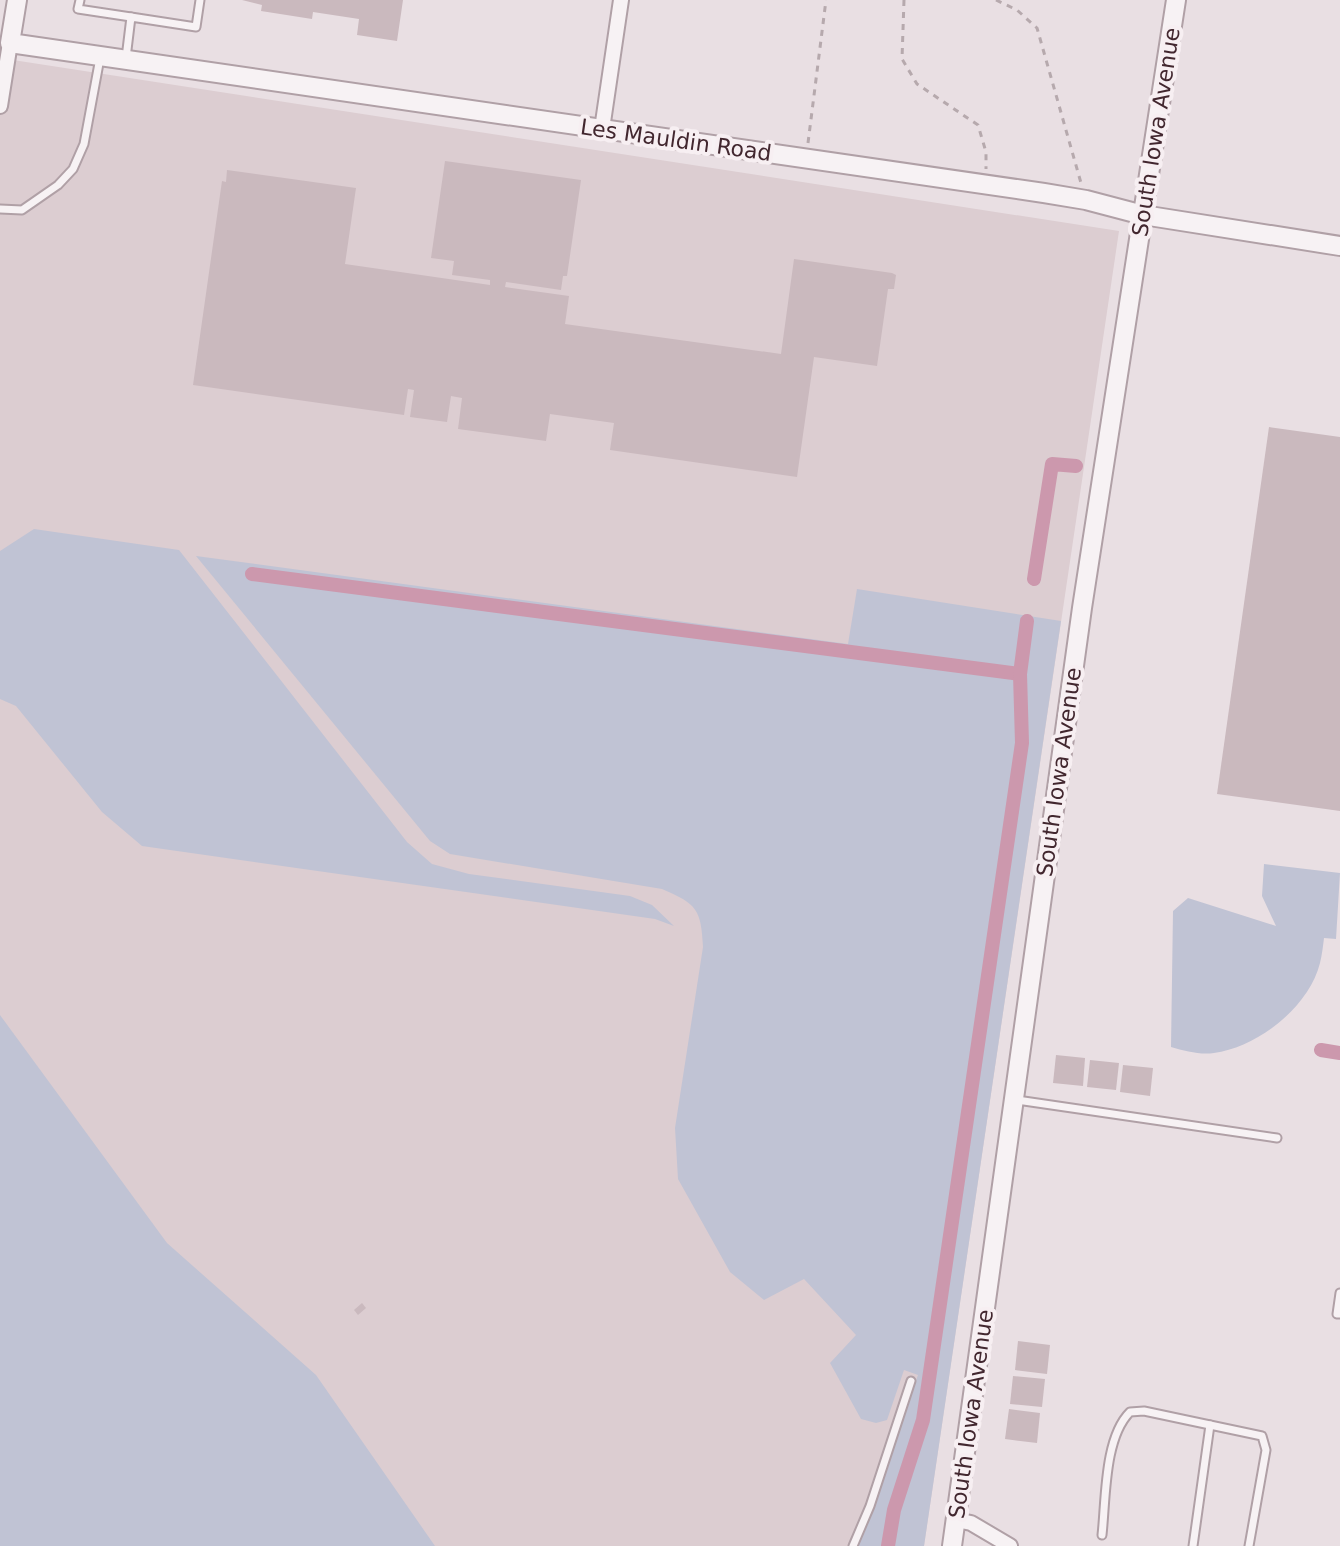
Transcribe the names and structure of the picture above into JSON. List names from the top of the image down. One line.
{"streets":{"street":["South Iowa Avenue","Les Mauldin Road"]},"crossings":[["South Iowa Avenue","Les Mauldin Road"]]}
